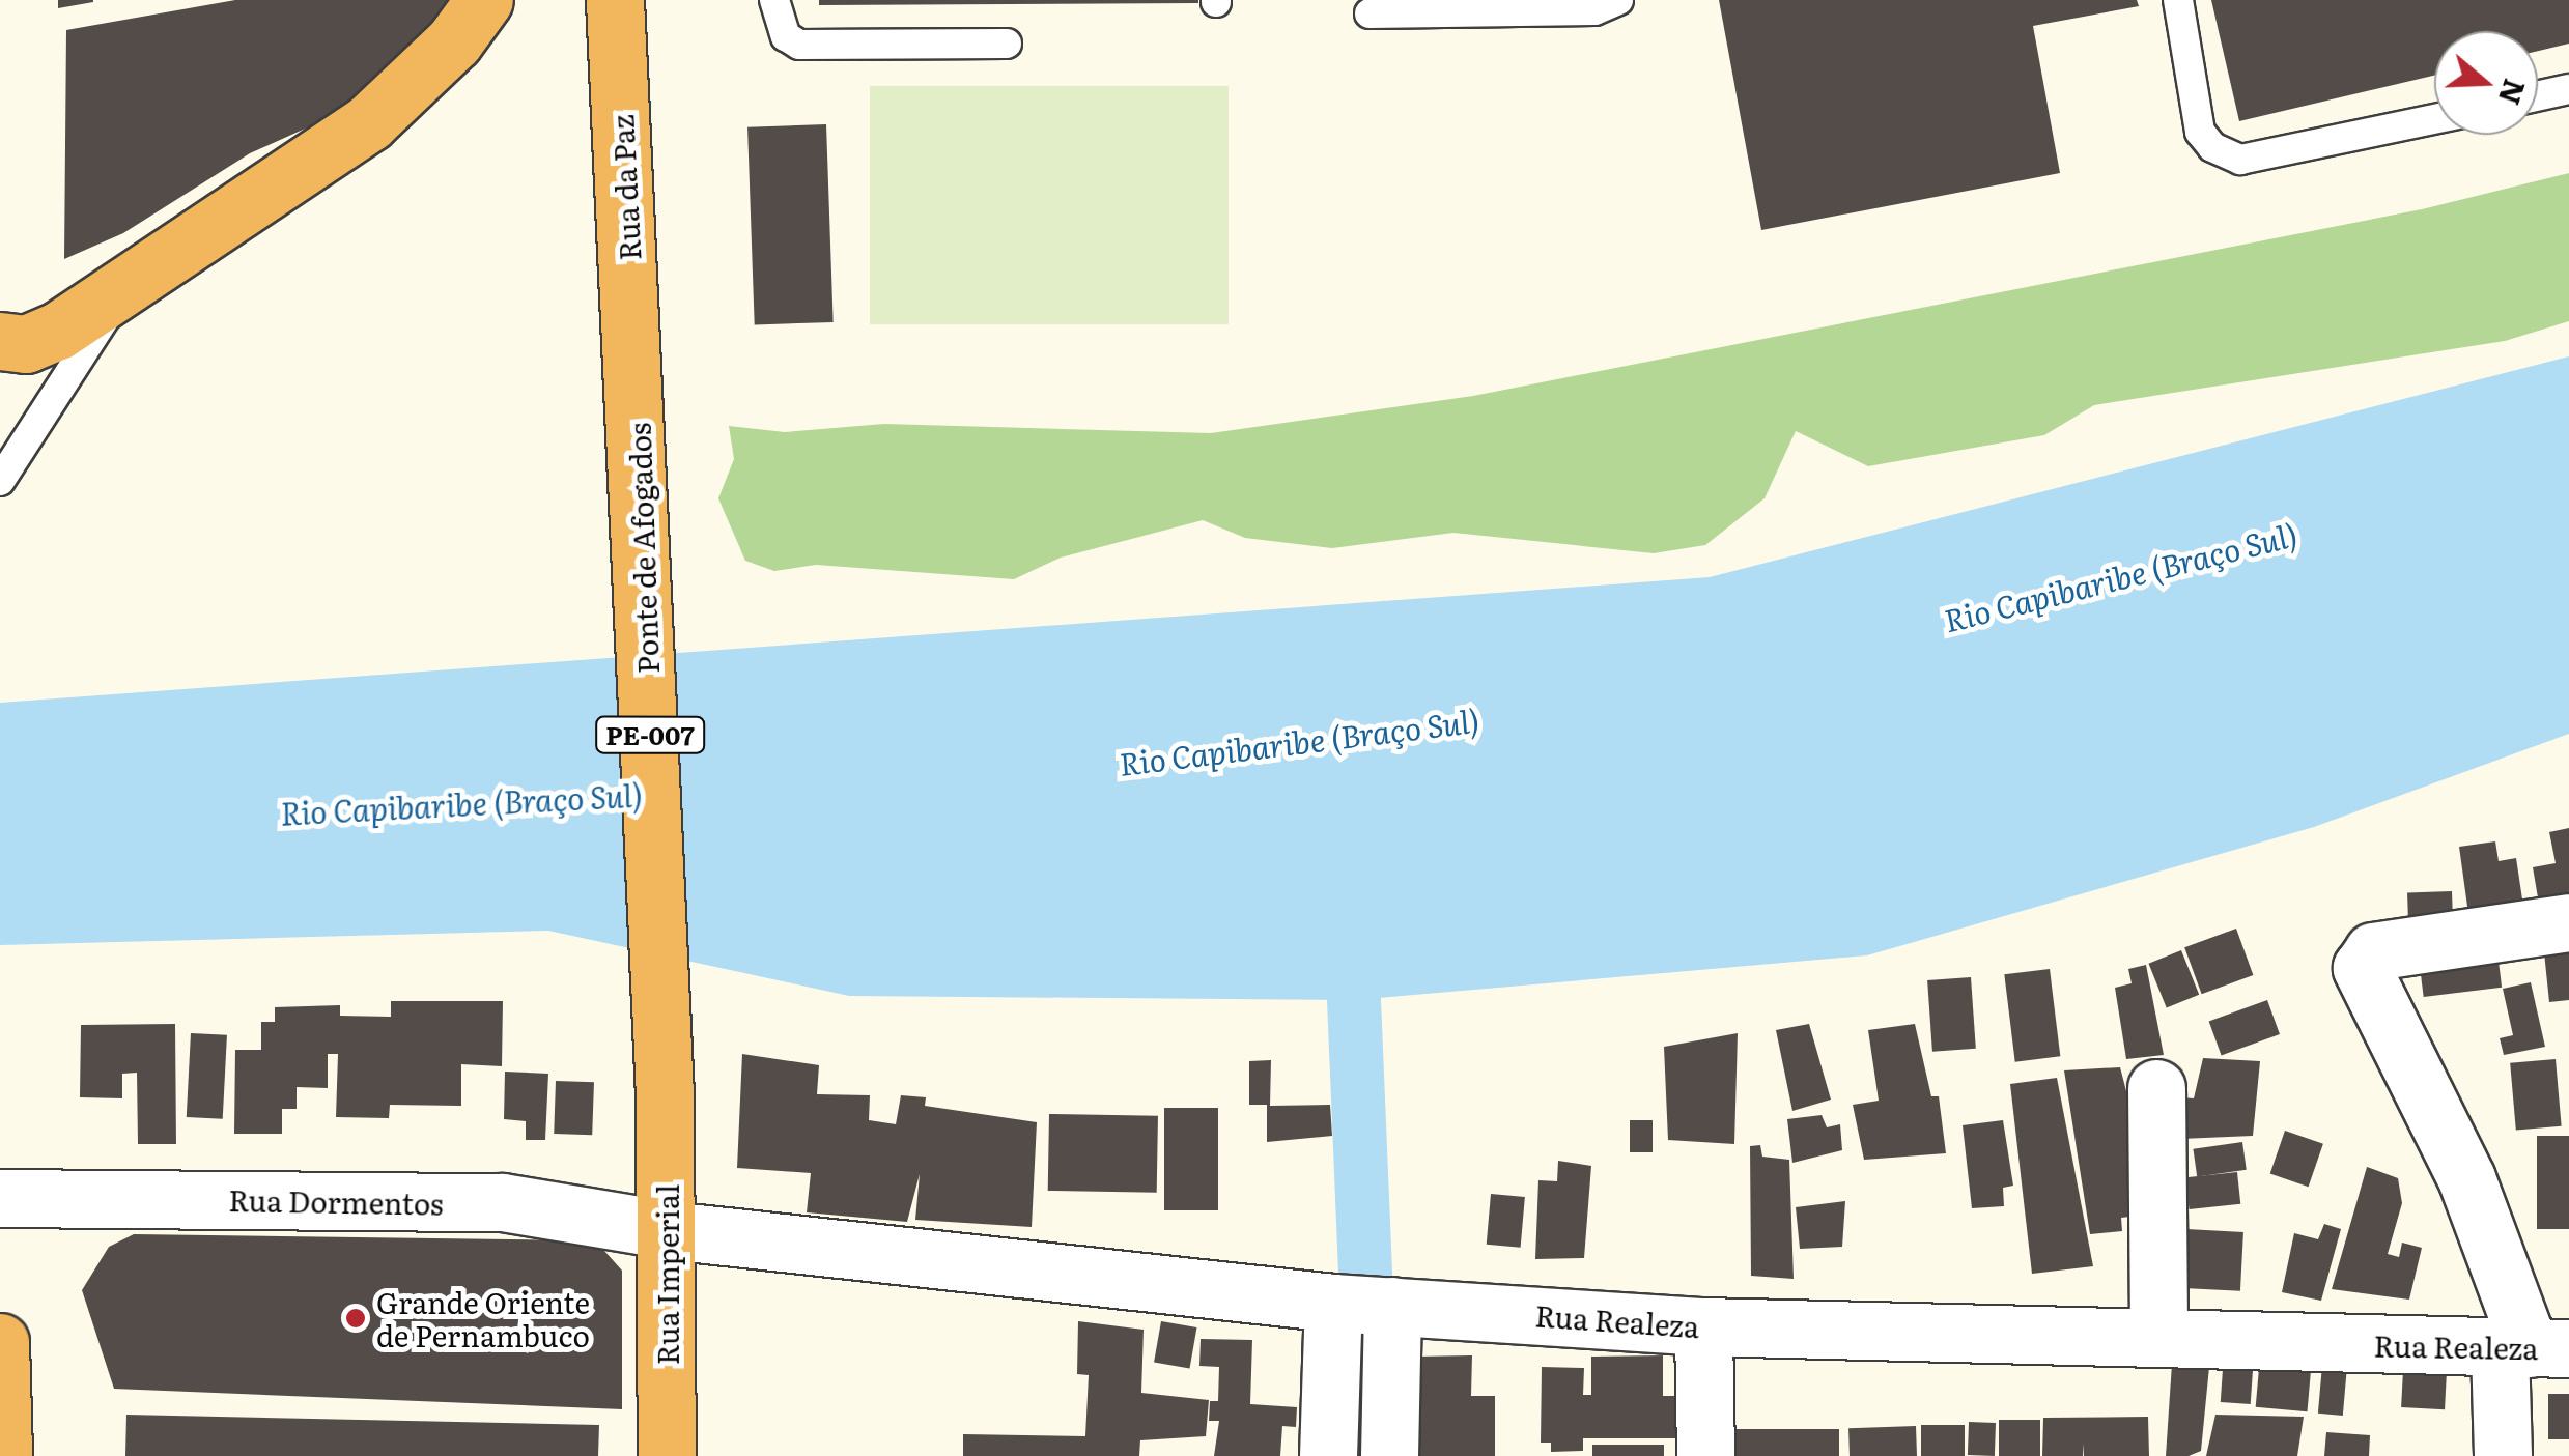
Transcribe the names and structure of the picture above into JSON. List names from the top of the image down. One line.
{"streets":{"highway":["Rua da Paz","Ponte de Afogados","PE-007","Rua Imperial"],"street":["Rua Dormentos","Rua Realeza"]},"crossings":[["Rua da Paz","Ponte de Afogados"],["Ponte de Afogados","Rua Imperial"],["Rua Dormentos","Rua Imperial"],["Rua Dormentos","Rua Realeza"],["Rua Imperial","Rua Realeza"]],"water":["Rio Capibaribe (Braço Sul)"],"places":["Grande Oriente de Pernambuco"],"north":"right"}
